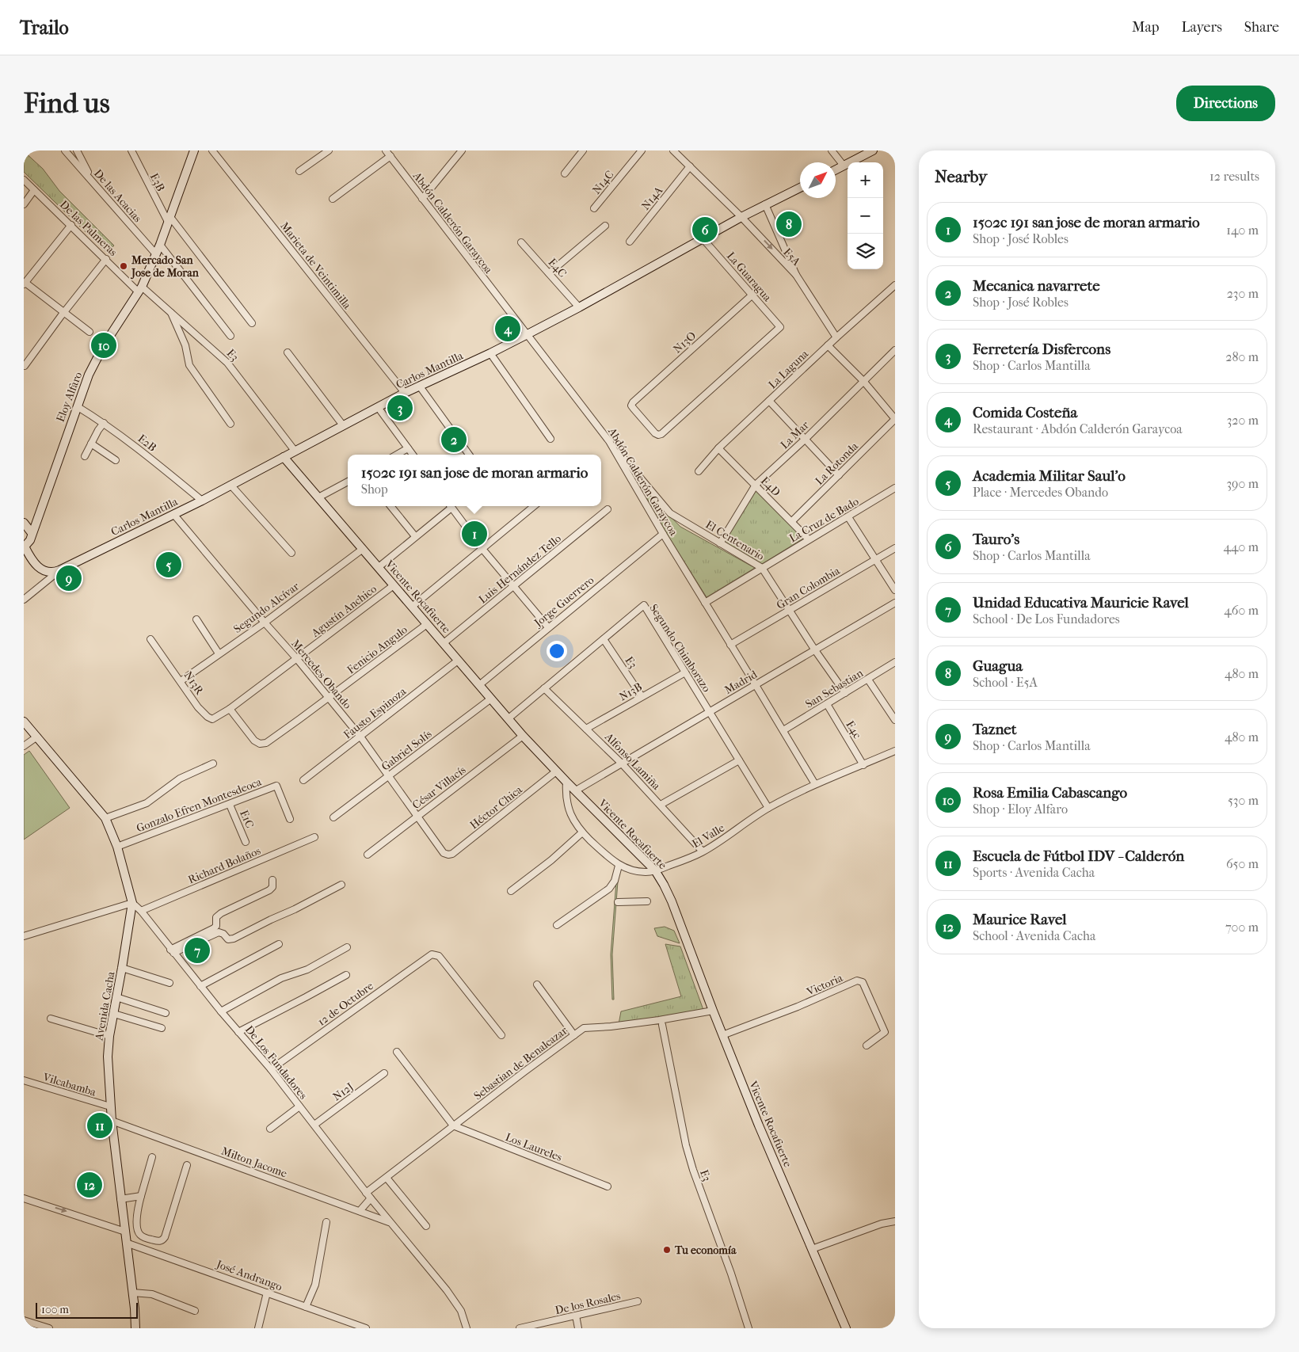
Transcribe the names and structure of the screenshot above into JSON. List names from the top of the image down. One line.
{"streets":{"street":["E3B","N14C","De las Acacias","N14A","Abdón Calderón Garaycoa","De las Palmeras","E5A","Marieta de Veintimilla","E4C","La Guaragua","N13O","E3","La Laguna","Carlos Mantilla","Eloy Alfaro","La Mar","E2B","La Rotonda","E4D","La Cruz de Bado","El Centenario","Luis Hernández Tello","Gran Colombia","Vicente Rocafuerte","Jorge Guerrero","Segundo Alcívar","Agustín Anchico","Segundo Chimborazo","Fenicio Angulo","Mercedes Obando","Madrid","N13R","San Sebastian","N13B","Fausto Espinoza","E4c","Gabriel Solís","Alfonso Lamiña","César Villacís","Gonzalo Efren Montesdeoca","Héctor Chica","E1C","El Valle","Richard Bolaños","Victoria","12 de Octubre","Avenida Cacha","De Los Fundadores","Sebastian de Benalcazar","Vilcabamba","N12J","Los Laureles","Milton Jacome","José Andrango","De los Rosales"]},"crossings":[["E3B","Eloy Alfaro"],["De las Acacias","Eloy Alfaro"],["N14A","E5A"],["Abdón Calderón Garaycoa","Carlos Mantilla"],["Abdón Calderón Garaycoa","La Cruz de Bado"],["Abdón Calderón Garaycoa","El Centenario"],["Abdón Calderón Garaycoa","Gran Colombia"],["Abdón Calderón Garaycoa","Jorge Guerrero"],["Abdón Calderón Garaycoa","Madrid"],["Abdón Calderón Garaycoa","San Sebastian"],["Abdón Calderón Garaycoa","El Valle"],["De las Palmeras","E3"],["De las Palmeras","Eloy Alfaro"],["E5A","La Laguna"],["E5A","Carlos Mantilla"],["Marieta de Veintimilla","Carlos Mantilla"],["E4C","Carlos Mantilla"],["La Guaragua","N13O"],["La Guaragua","Carlos Mantilla"],["E3","Carlos Mantilla"],["E3","Eloy Alfaro"],["E3","Segundo Chimborazo"],["E3","N13B"],["La Laguna","E4D"],["Carlos Mantilla","E2B"],["Carlos Mantilla","Vicente Rocafuerte"],["Carlos Mantilla","Mercedes Obando"],["Eloy Alfaro","E2B"],["La Mar","E4D"],["La Mar","El Centenario"],["La Rotonda","E4D"],["E4D","La Cruz de Bado"],["La Cruz de Bado","El Centenario"],["El Centenario","Gran Colombia"],["El Centenario","Madrid"],["El Centenario","San Sebastian"],["Luis Hernández Tello","Vicente Rocafuerte"],["Vicente Rocafuerte","Jorge Guerrero"],["Vicente Rocafuerte","Segundo Alcívar"],["Vicente Rocafuerte","Agustín Anchico"],["Vicente Rocafuerte","Segundo Chimborazo"],["Vicente Rocafuerte","Fenicio Angulo"],["Vicente Rocafuerte","Madrid"],["Vicente Rocafuerte","Fausto Espinoza"],["Vicente Rocafuerte","Gabriel Solís"],["Vicente Rocafuerte","César Villacís"],["Vicente Rocafuerte","Héctor Chica"],["Vicente Rocafuerte","El Valle"],["Vicente Rocafuerte","Victoria"],["Vicente Rocafuerte","Sebastian de Benalcazar"],["Segundo Alcívar","Mercedes Obando"],["Segundo Alcívar","N13R"],["Agustín Anchico","Fenicio Angulo"],["Agustín Anchico","Mercedes Obando"],["Agustín Anchico","N13R"],["Segundo Chimborazo","Madrid"],["Segundo Chimborazo","N13B"],["Segundo Chimborazo","Alfonso Lamiña"],["Segundo Chimborazo","El Valle"],["Fenicio Angulo","Mercedes Obando"],["Fenicio Angulo","N13R"],["Mercedes Obando","Fausto Espinoza"],["Mercedes Obando","Gabriel Solís"],["Mercedes Obando","César Villacís"],["Mercedes Obando","Héctor Chica"],["Madrid","Alfonso Lamiña"],["San Sebastian","E4c"],["N13B","Alfonso Lamiña"],["E4c","El Valle"],["Alfonso Lamiña","El Valle"],["Gonzalo Efren Montesdeoca","E1C"],["Gonzalo Efren Montesdeoca","Avenida Cacha"],["Richard Bolaños","De Los Fundadores"],["12 de Octubre","De Los Fundadores"],["Avenida Cacha","De Los Fundadores"],["Avenida Cacha","Vilcabamba"],["Avenida Cacha","Milton Jacome"],["Avenida Cacha","José Andrango"],["De Los Fundadores","Sebastian de Benalcazar"],["De Los Fundadores","N12J"],["De Los Fundadores","Milton Jacome"],["Sebastian de Benalcazar","Los Laureles"]],"places":["Mercado San Jose de Moran","Tu economía"],"scale_bar":"100 m","north":"top right","page":{"header":"Trailo","nav":["Map","Layers","Share"],"buttons":"Directions","title":"Find us","heading":["Nearby","12 results"],"map_buttons":["+","−"],"list":[{"mark":"1","name":"1502c 191 san jose de moran armario","note":"Shop · José Robles","value":"140 m"},{"mark":"2","name":"Mecanica navarrete","note":"Shop · José Robles","value":"230 m"},{"mark":"3","name":"Ferretería Disfercons","note":"Shop · Carlos Mantilla","value":"280 m"},{"mark":"4","name":"Comida Costeña","note":"Restaurant · Abdón Calderón Garaycoa","value":"320 m"},{"mark":"5","name":"Academia Militar Saul'o","note":"Place · Mercedes Obando","value":"390 m"},{"mark":"6","name":"Tauro's","note":"Shop · Carlos Mantilla","value":"440 m"},{"mark":"7","name":"Unidad Educativa Mauricie Ravel","note":"School · De Los Fundadores","value":"460 m"},{"mark":"8","name":"Guagua","note":"School · E5A","value":"480 m"},{"mark":"9","name":"Taznet","note":"Shop · Carlos Mantilla","value":"480 m"},{"mark":"10","name":"Rosa Emilia Cabascango","note":"Shop · Eloy Alfaro","value":"530 m"},{"mark":"11","name":"Escuela de Fútbol IDV - Calderón","note":"Sports · Avenida Cacha","value":"650 m"},{"mark":"12","name":"Maurice Ravel","note":"School · Avenida Cacha","value":"700 m"}],"pins":["8","6","4","10","3","2","1","5","9","7","11","12"],"popup":["1502c 191 san jose de moran armario","Shop"],"scale":"100 m"}}
